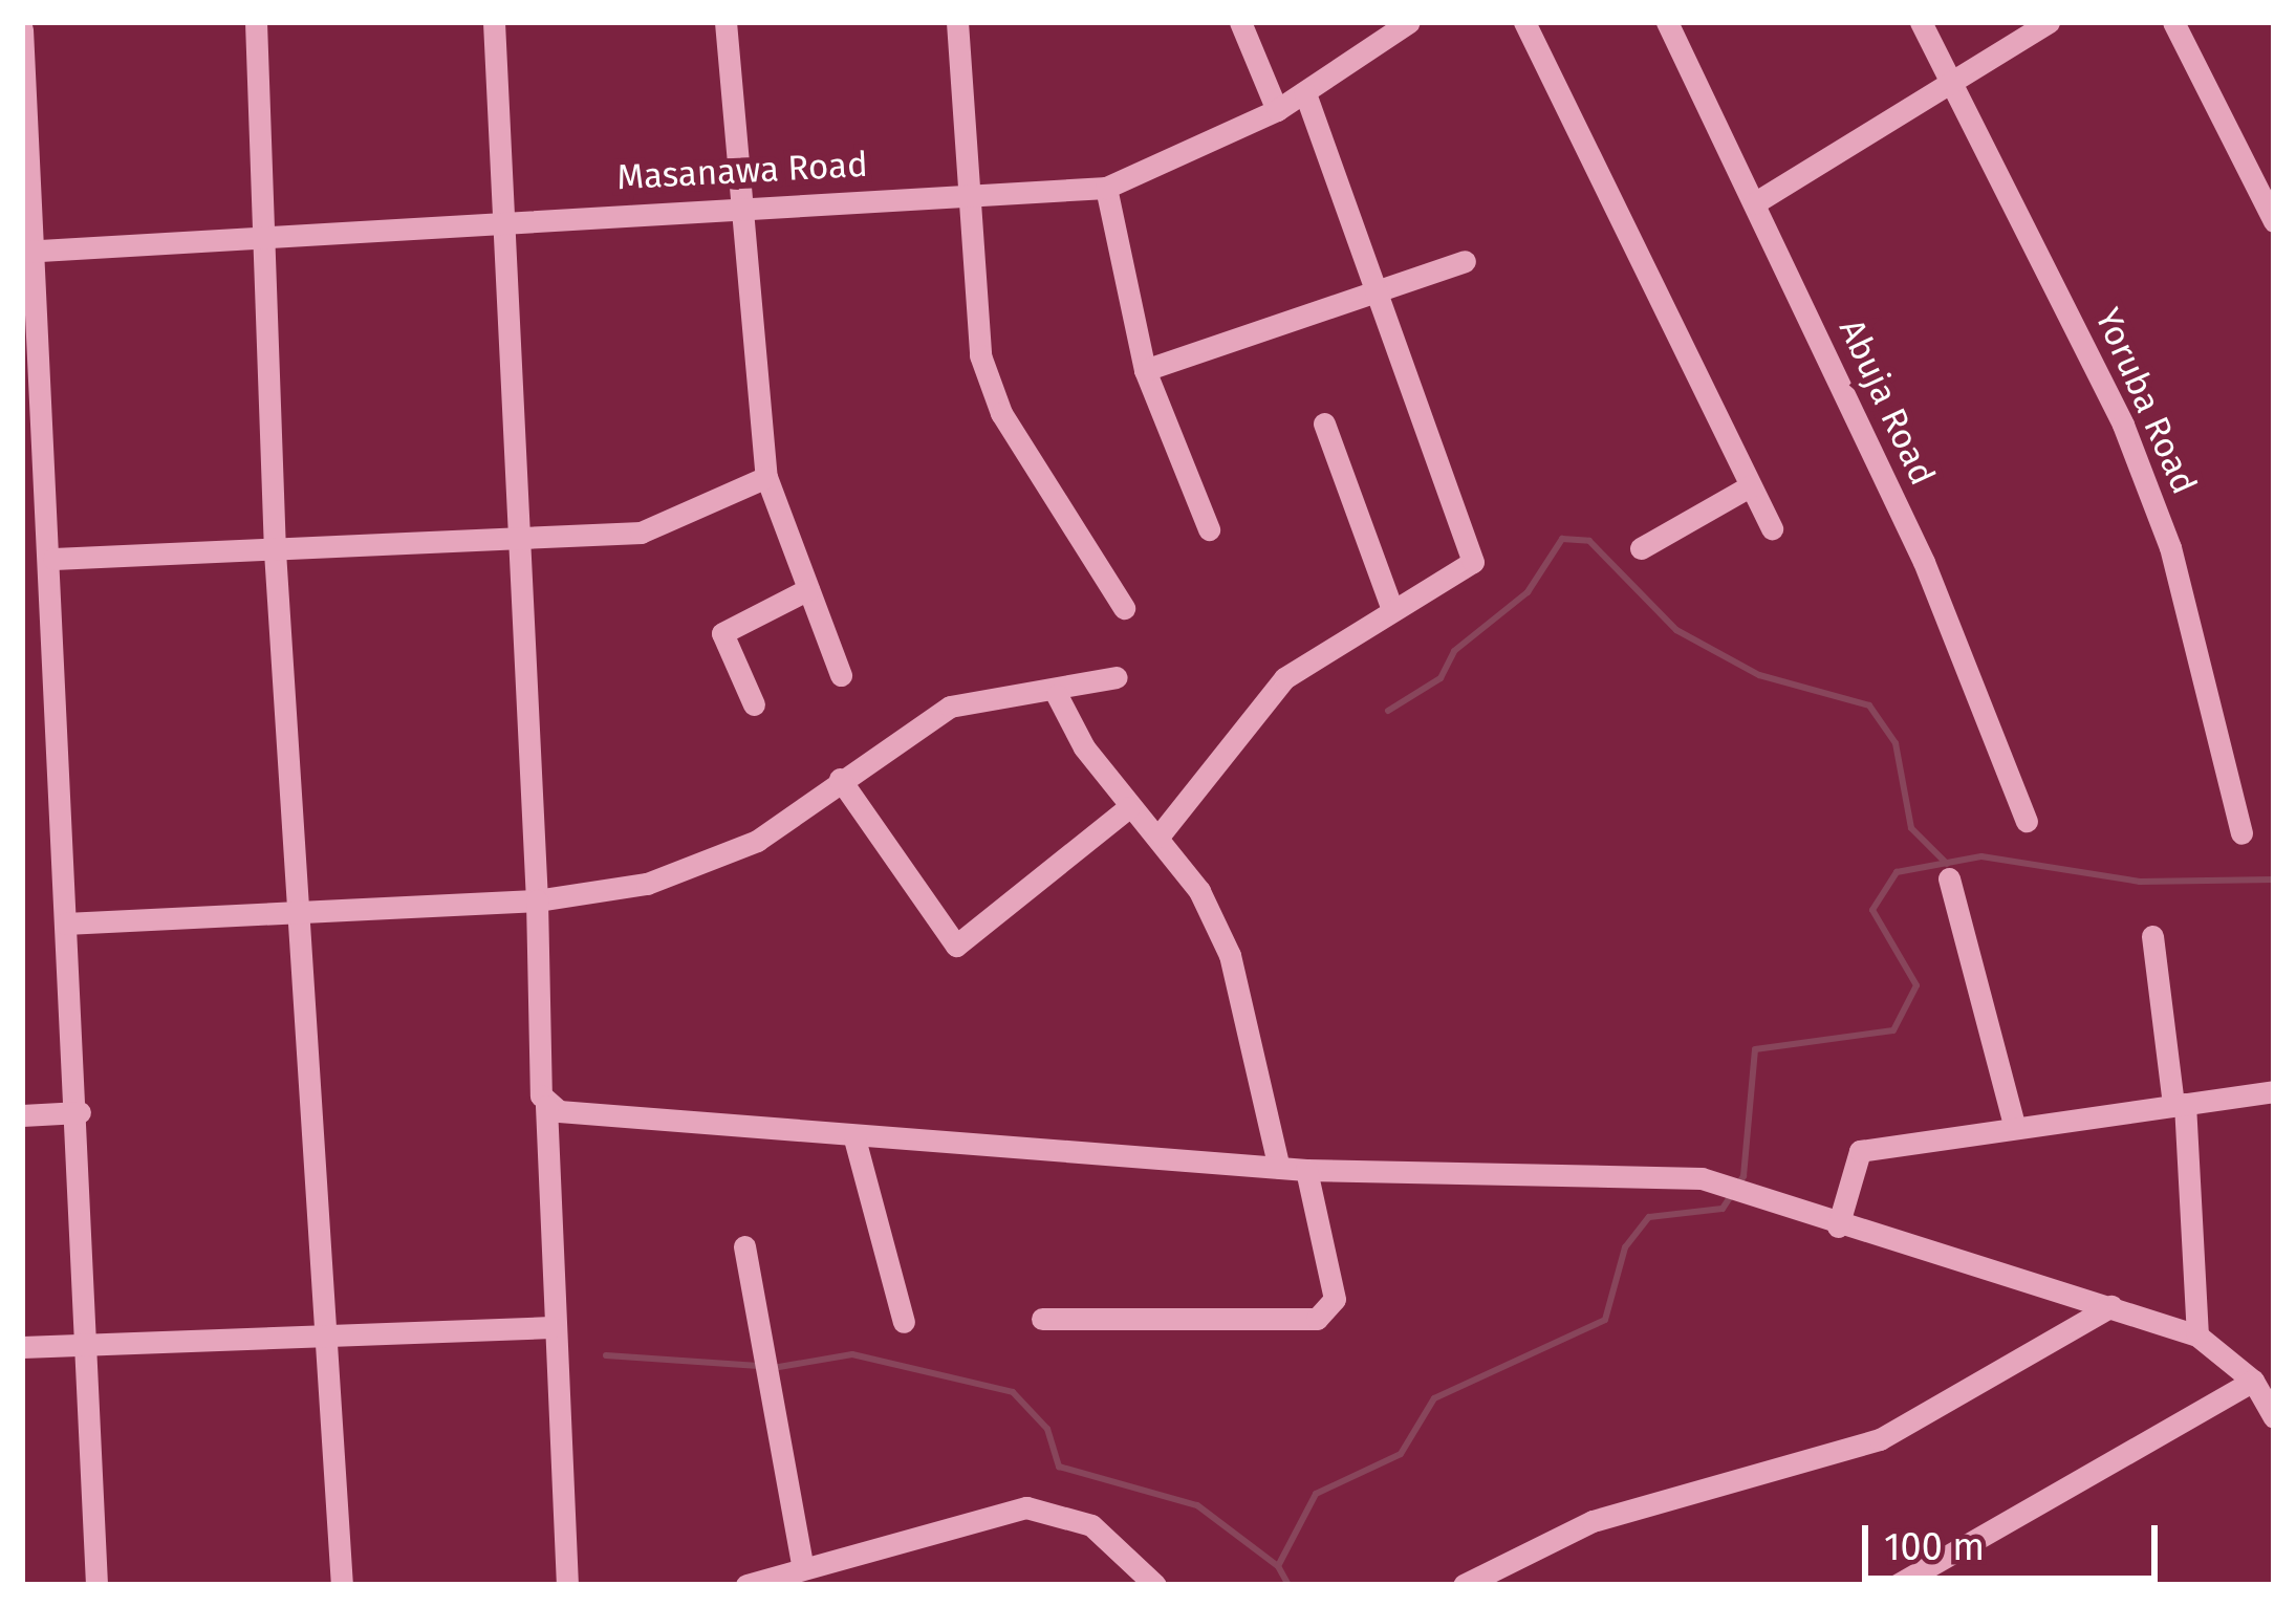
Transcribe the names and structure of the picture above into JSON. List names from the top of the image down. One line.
{"streets":{"street":["Masanawa Road","Yoruba Road","Abuja Road"]},"scale_bar":"100 m"}
